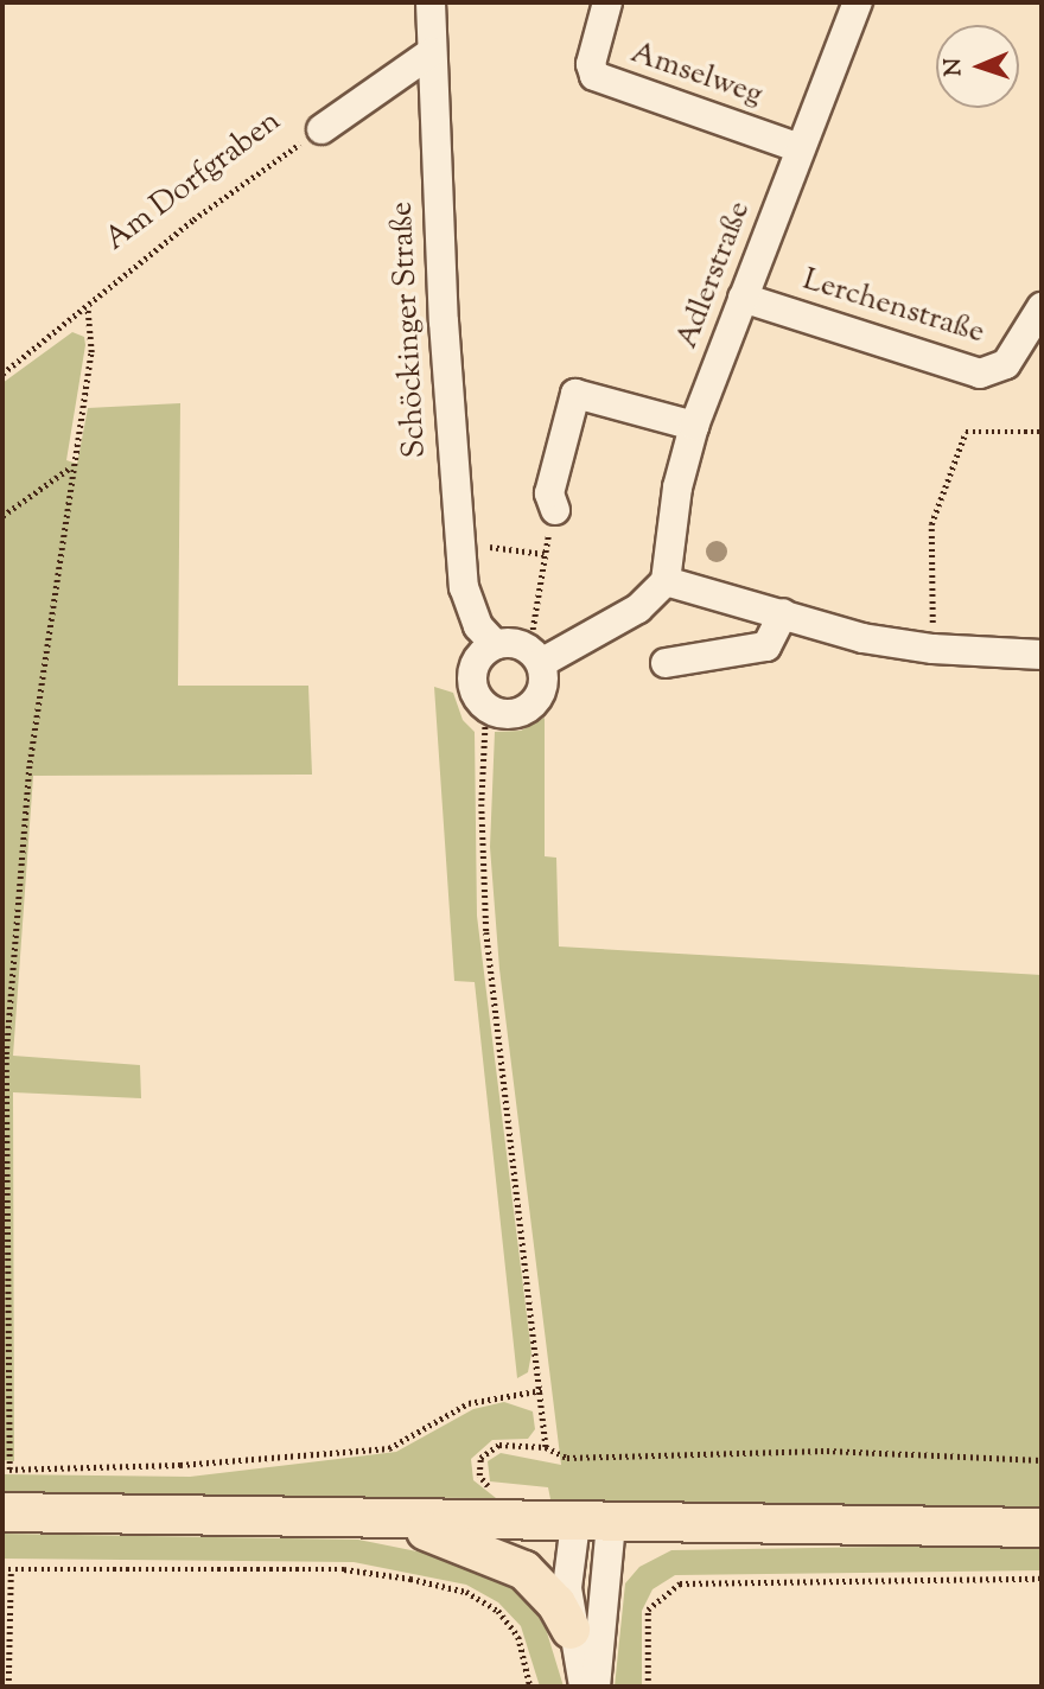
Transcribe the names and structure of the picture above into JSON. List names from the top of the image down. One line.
{"streets":{"street":["Amselweg","Am Dorfgraben","Adlerstraße","Lerchenstraße","Schöckinger Straße"]},"crossings":[["Amselweg","Adlerstraße"],["Am Dorfgraben","Schöckinger Straße"],["Adlerstraße","Lerchenstraße"]],"north":"left"}
